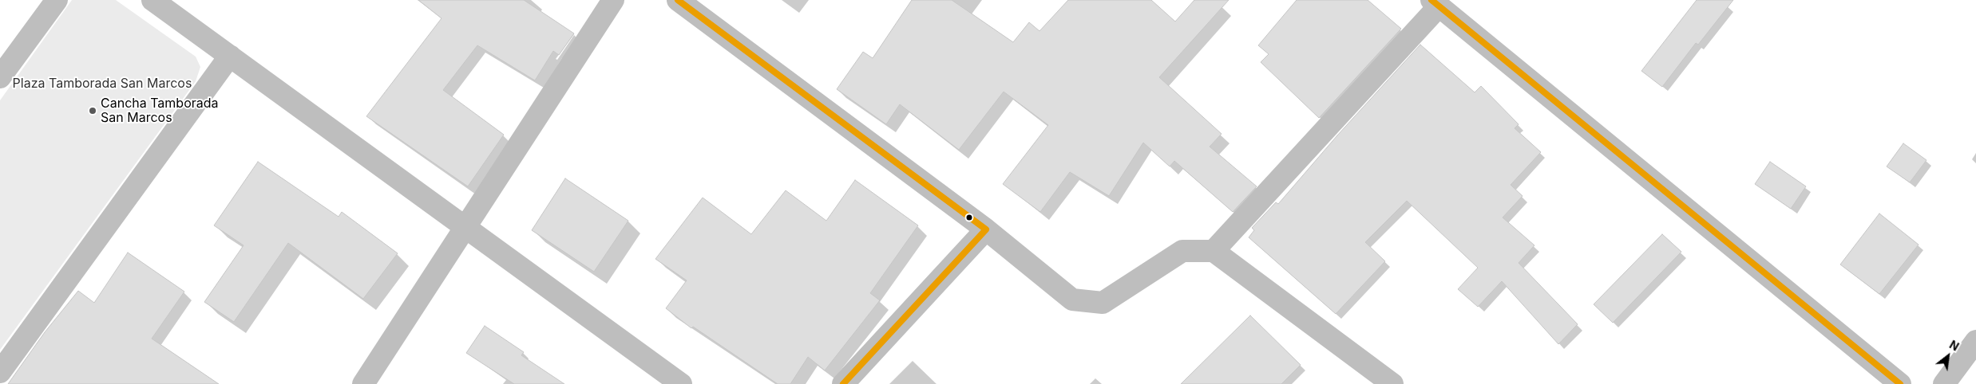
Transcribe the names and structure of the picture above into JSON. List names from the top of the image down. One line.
{"parks":["Plaza Tamborada San Marcos"],"places":["Cancha Tamborada San Marcos"],"north":"top right"}
